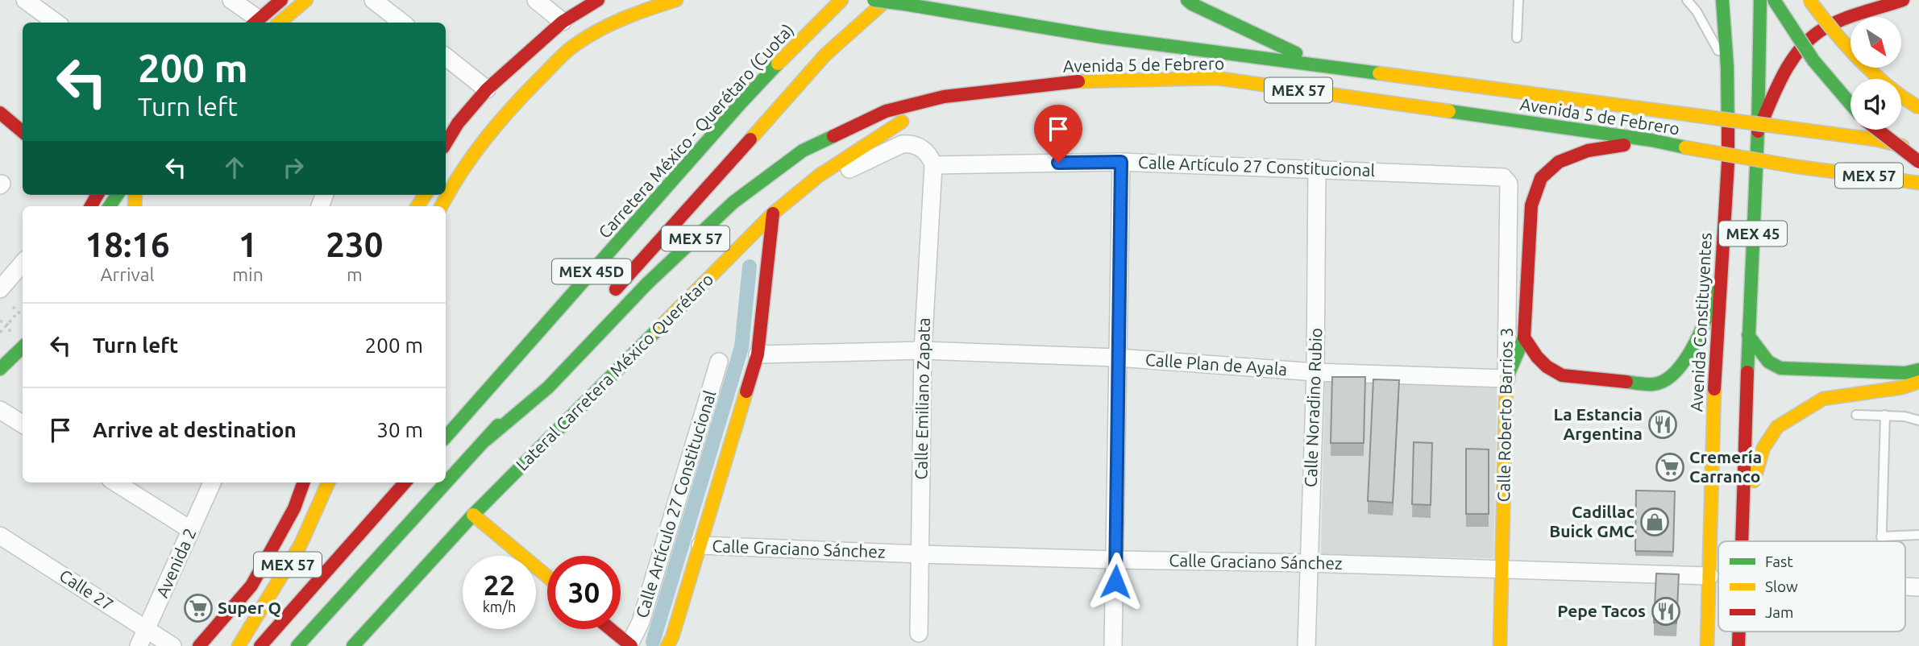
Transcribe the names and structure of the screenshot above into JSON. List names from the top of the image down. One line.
{"streets":{"main road":["Avenida 5 de Febrero","MEX 57","Carretera México - Querétaro (Cuota)","Calle Artículo 27 Constitucional","MEX 45","MEX 45D","Avenida Constituyentes","Lateral Carretera México Querétaro","Calle Roberto Barrios 3"],"street":["Calle Plan de Ayala","Calle Emiliano Zapata","Calle Noradino Rubio","Calle Graciano Sánchez","Avenida 2","Calle 27"]},"crossings":[["Calle Artículo 27 Constitucional","Calle Plan de Ayala"],["Calle Artículo 27 Constitucional","Lateral Carretera México Querétaro"],["Calle Artículo 27 Constitucional","Calle Emiliano Zapata"],["Calle Artículo 27 Constitucional","Calle Noradino Rubio"],["Calle Artículo 27 Constitucional","Calle Roberto Barrios 3"],["Calle Artículo 27 Constitucional","Calle Graciano Sánchez"],["Avenida Constituyentes","Calle Graciano Sánchez"],["Calle Plan de Ayala","Calle Emiliano Zapata"],["Calle Plan de Ayala","Calle Noradino Rubio"],["Calle Plan de Ayala","Calle Roberto Barrios 3"],["Lateral Carretera México Querétaro","Calle Emiliano Zapata"],["Calle Emiliano Zapata","Calle Graciano Sánchez"],["Calle Noradino Rubio","Calle Graciano Sánchez"],["Calle Roberto Barrios 3","Calle Graciano Sánchez"],["Avenida 2","Calle 27"]],"places":{"restaurant":["La Estancia Argentina","Pepe Tacos"],"supermarket":["Cremería Carranco","Super Q"],"shop":["Cadillac Buick GMC"]},"legend":["Fast","Slow","Jam"],"north":"bottom right","page":{"turn":["200 m","Turn left"],"eta":["18:16","Arrival","1","min","230","m"],"list":[{"name":"Turn left","value":"200 m"},{"name":"Arrive at destination","value":"30 m"}],"speed":"22 km/h","limit":"30"}}
